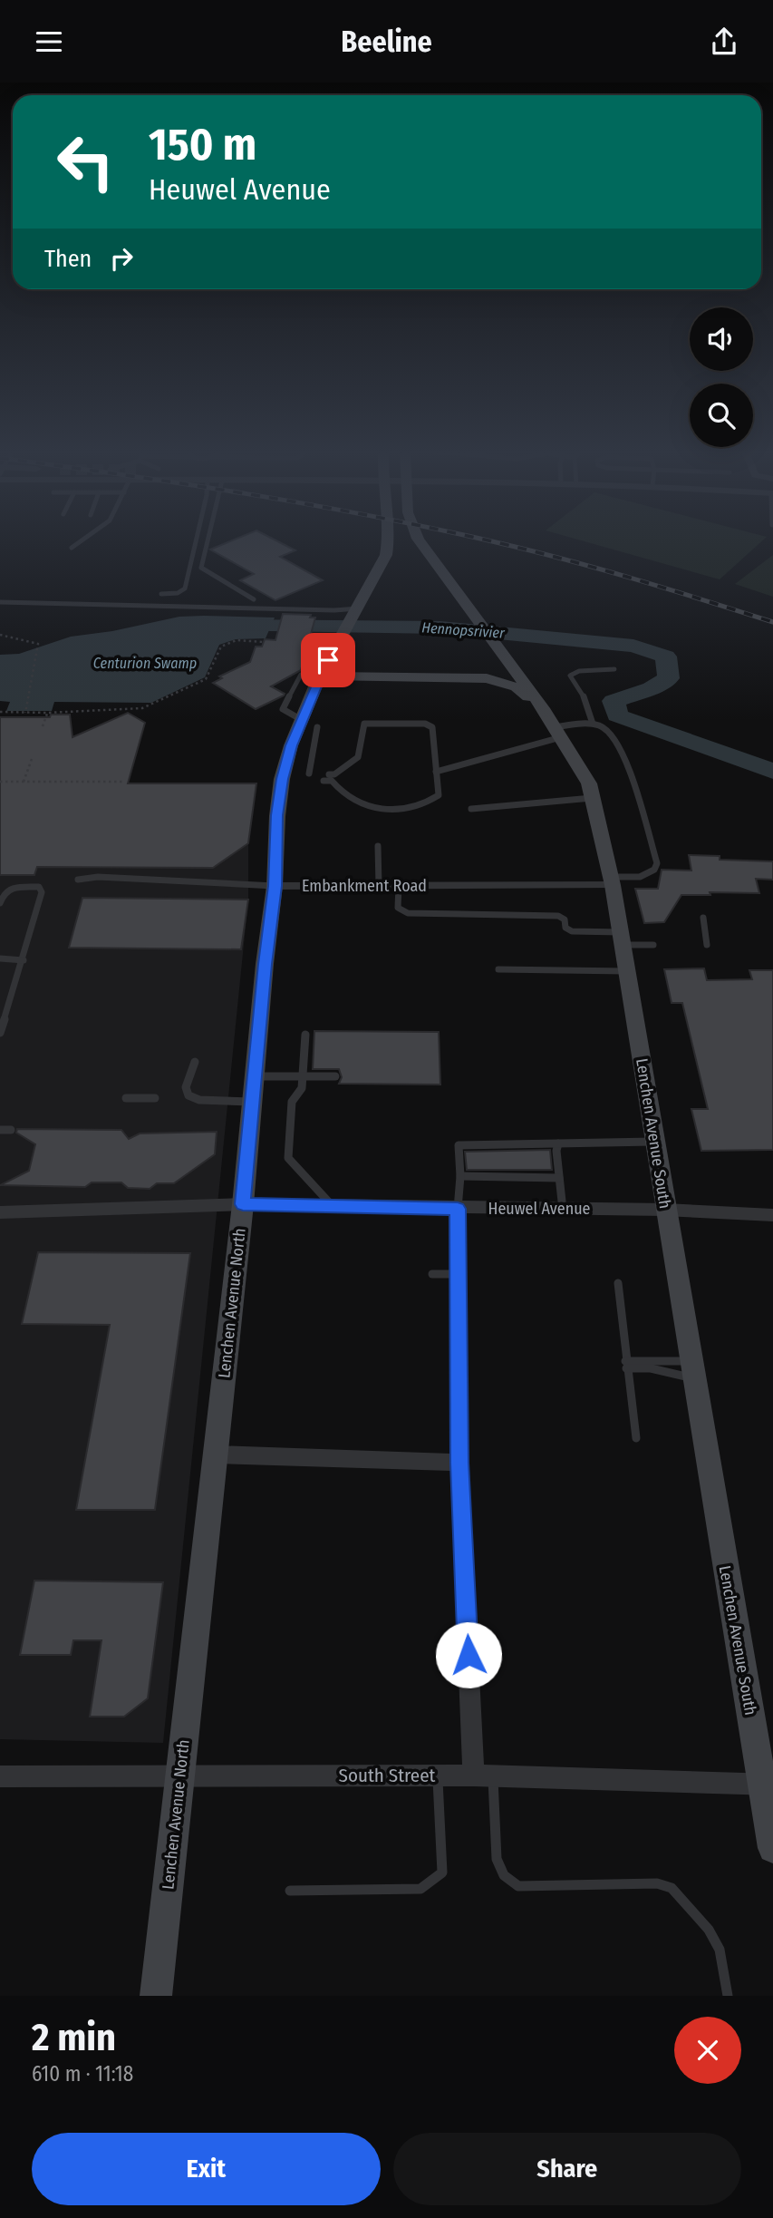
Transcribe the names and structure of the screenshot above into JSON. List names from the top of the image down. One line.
{"streets":{"main road":["Lenchen Avenue South","Lenchen Avenue North"],"street":["Embankment Road","Heuwel Avenue","South Street"]},"crossings":[["Embankment Road","Lenchen Avenue South"],["Embankment Road","Lenchen Avenue North"],["Lenchen Avenue South","Heuwel Avenue"],["Lenchen Avenue South","South Street"],["Heuwel Avenue","Lenchen Avenue North"],["Lenchen Avenue North","South Street"]],"water":["Hennopsrivier","Centurion Swamp"],"page":{"header":"Beeline","turn":["150 m","Heuwel Avenue"],"then":"Then","heading":["2 min","610 m · 11:18"],"buttons":["Exit","Share"]}}
